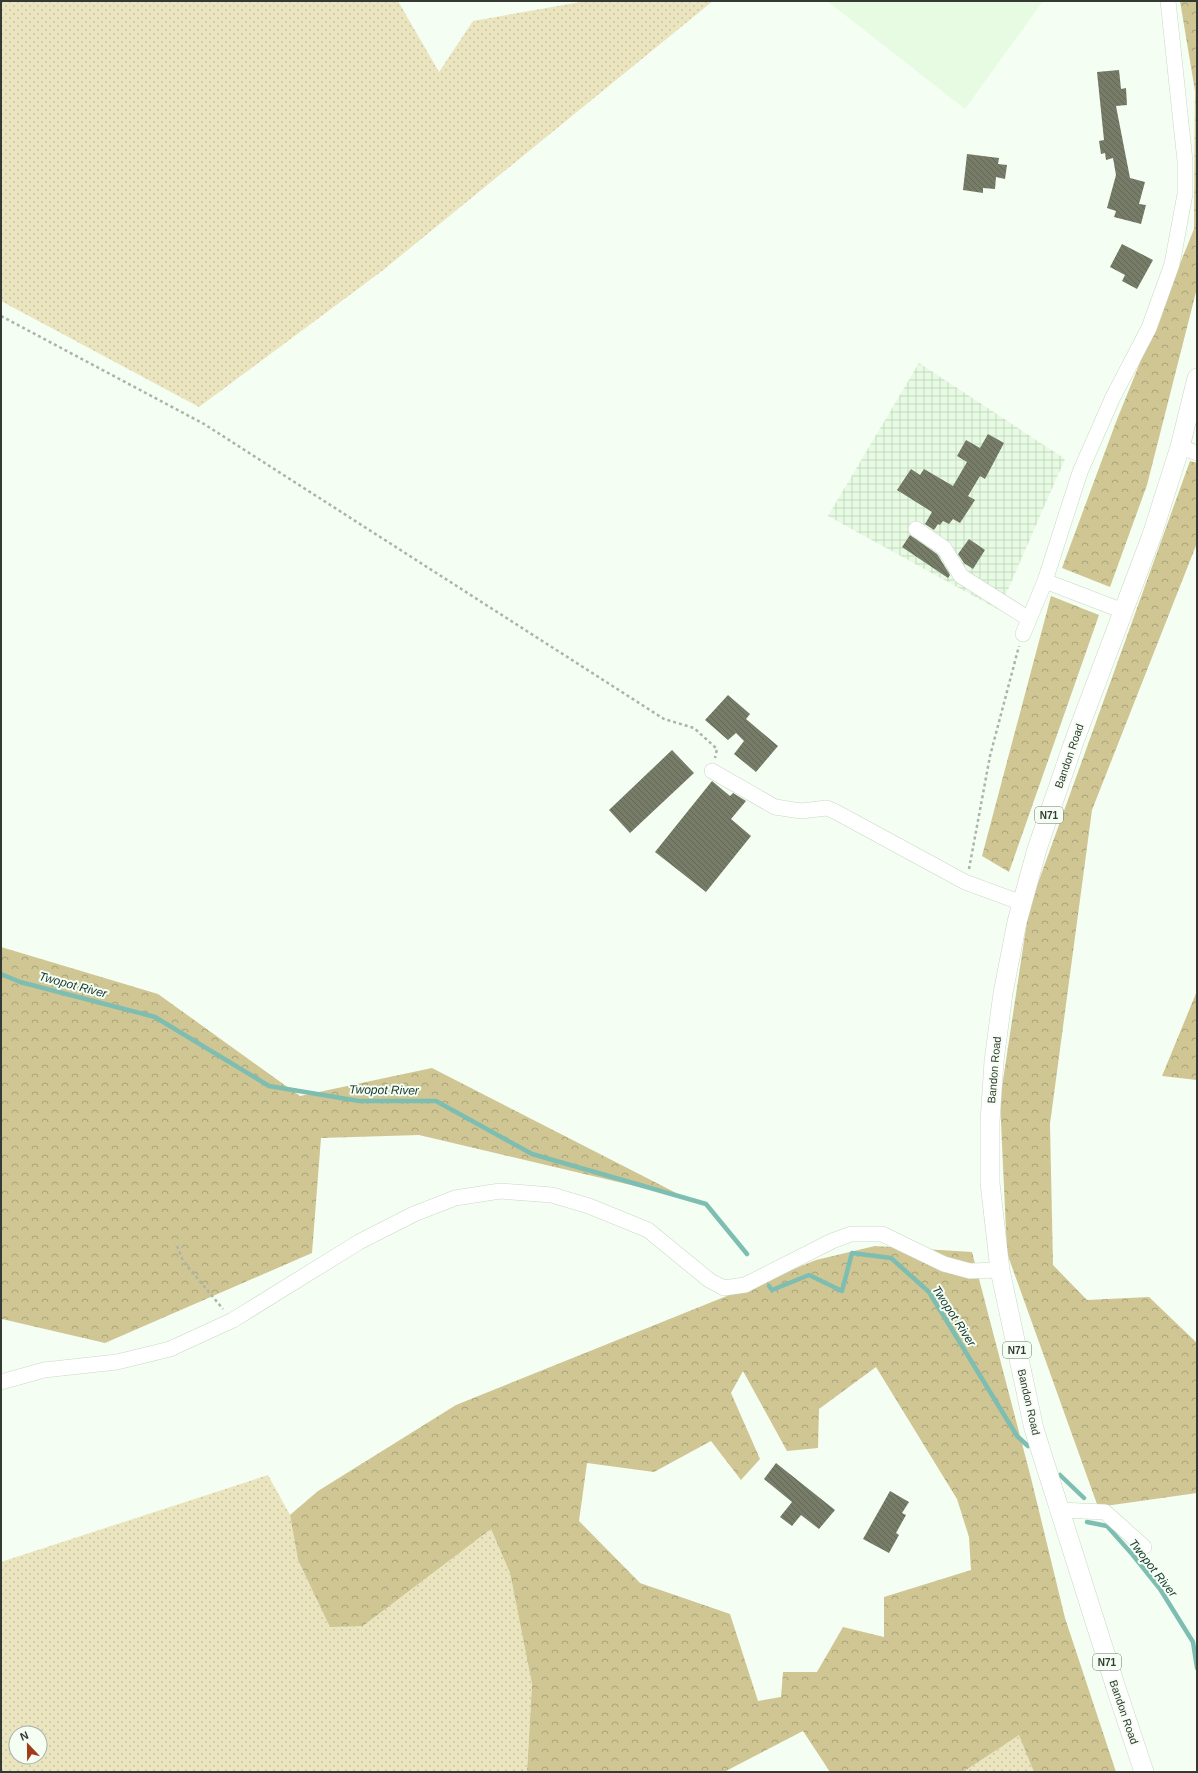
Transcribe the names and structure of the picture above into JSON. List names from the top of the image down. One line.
{"streets":{"main road":["Bandon Road","N71"]},"water":["Twopot River"],"north":"top"}
